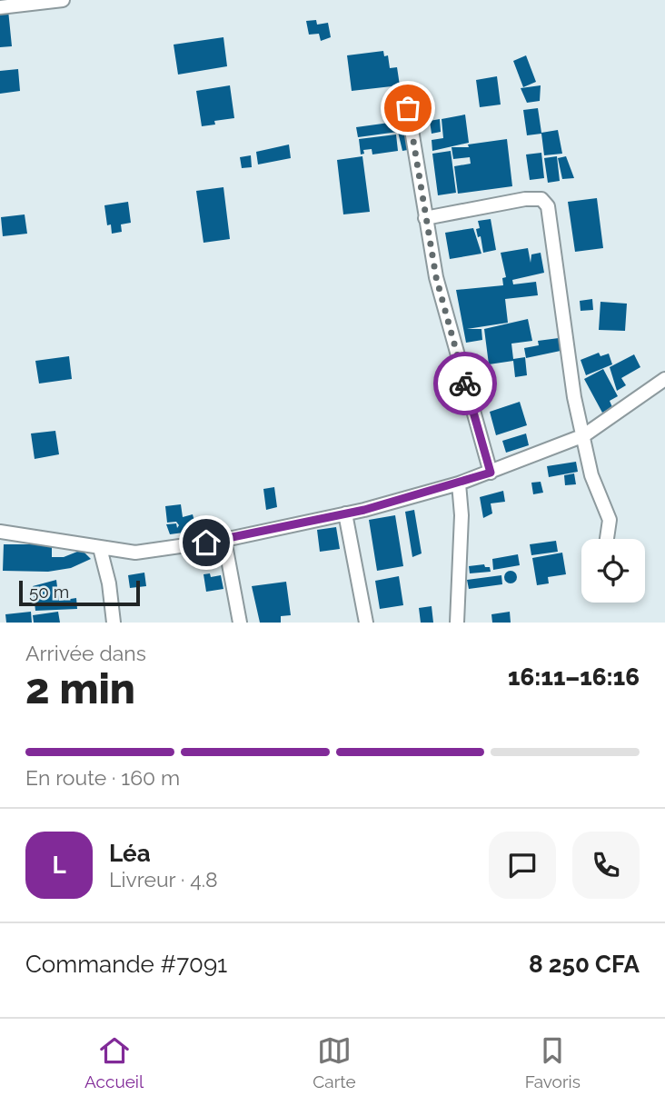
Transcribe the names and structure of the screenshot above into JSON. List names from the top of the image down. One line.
{"scale_bar":"50 m","page":{"scale":"50 m","heading":["2 min","Arrivée dans","16:11–16:16"],"panel":["Léa","Livreur · 4.8","Commande #7091","8 250 CFA"],"bar":"En route · 160 m","round":"L","tabs":["Accueil","Carte","Favoris"]}}
